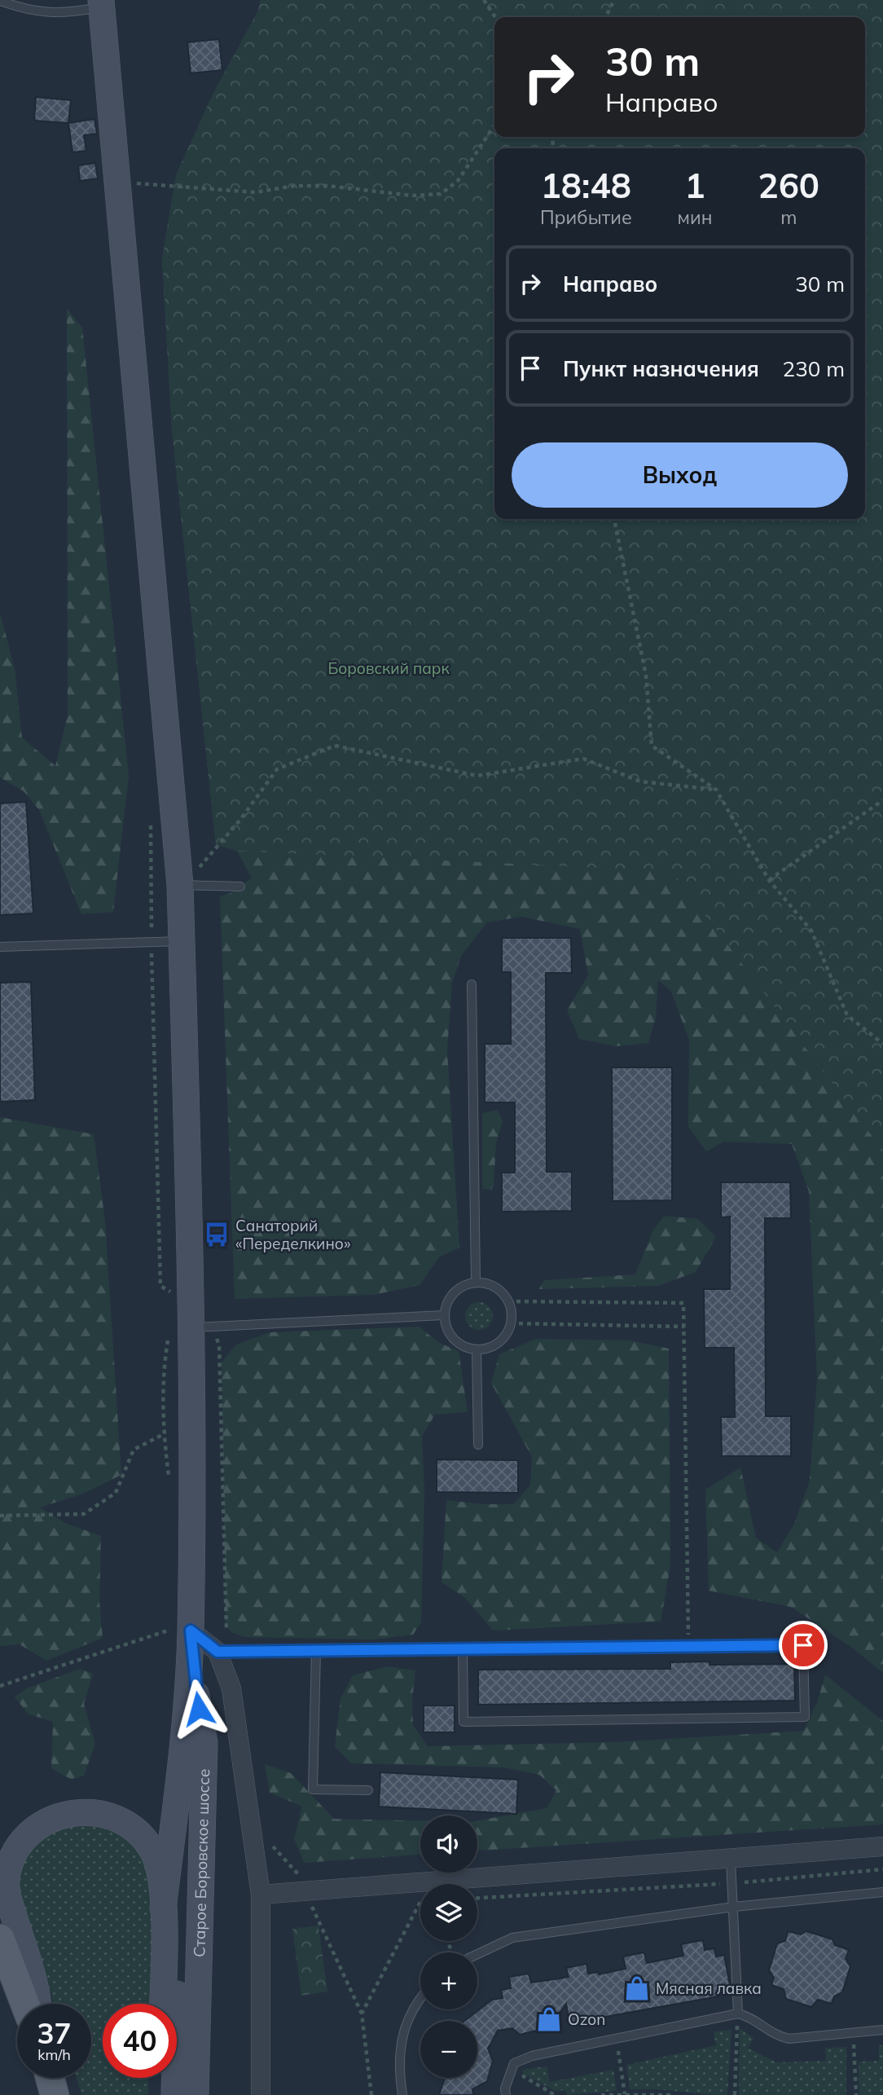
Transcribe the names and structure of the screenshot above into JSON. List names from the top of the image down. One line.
{"streets":{"street":["Старое Боровское шоссе"]},"parks":["Боровский парк"],"places":{"bus stop":["Санаторий «Переделкино»"],"shop":["Мясная лавка","Ozon"]},"page":{"turn":["30 m","Направо"],"eta":["18:48","Прибытие","1","мин","260","m"],"list":[{"name":"Направо","value":"30 m"},{"name":"Пункт назначения","value":"230 m"}],"buttons":"Выход","map_buttons":["+","−"],"speed":"37 km/h","limit":"40"}}
